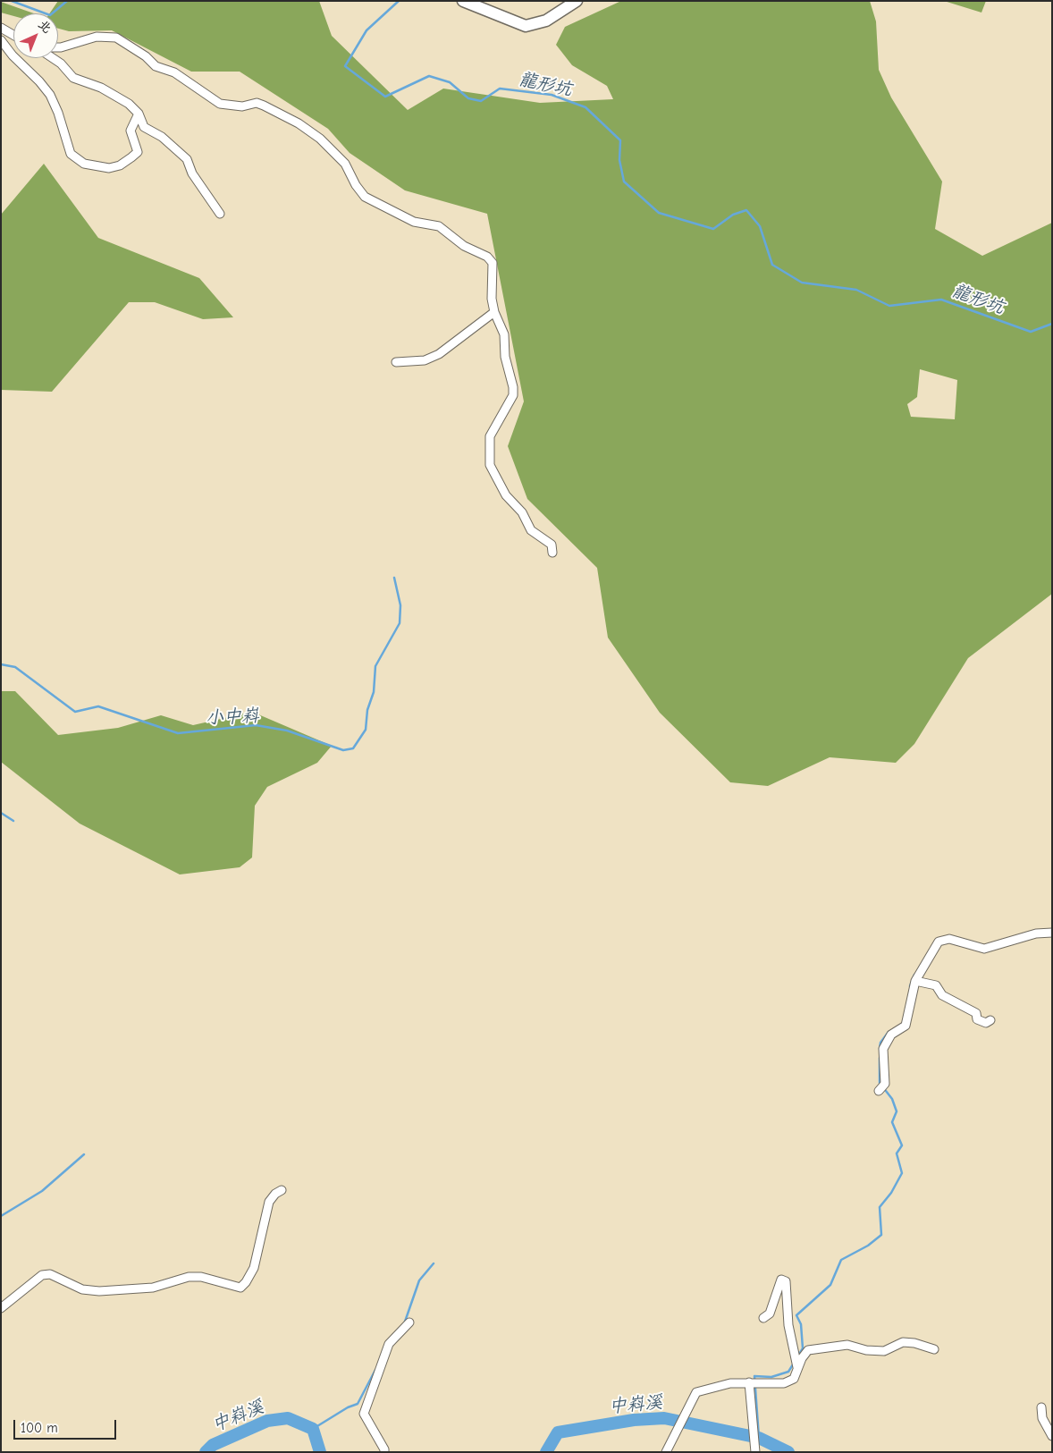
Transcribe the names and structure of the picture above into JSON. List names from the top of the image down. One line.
{"water":["龍形坑","小中嵙","中嵙溪"],"scale_bar":"100 m","north":"top right"}
